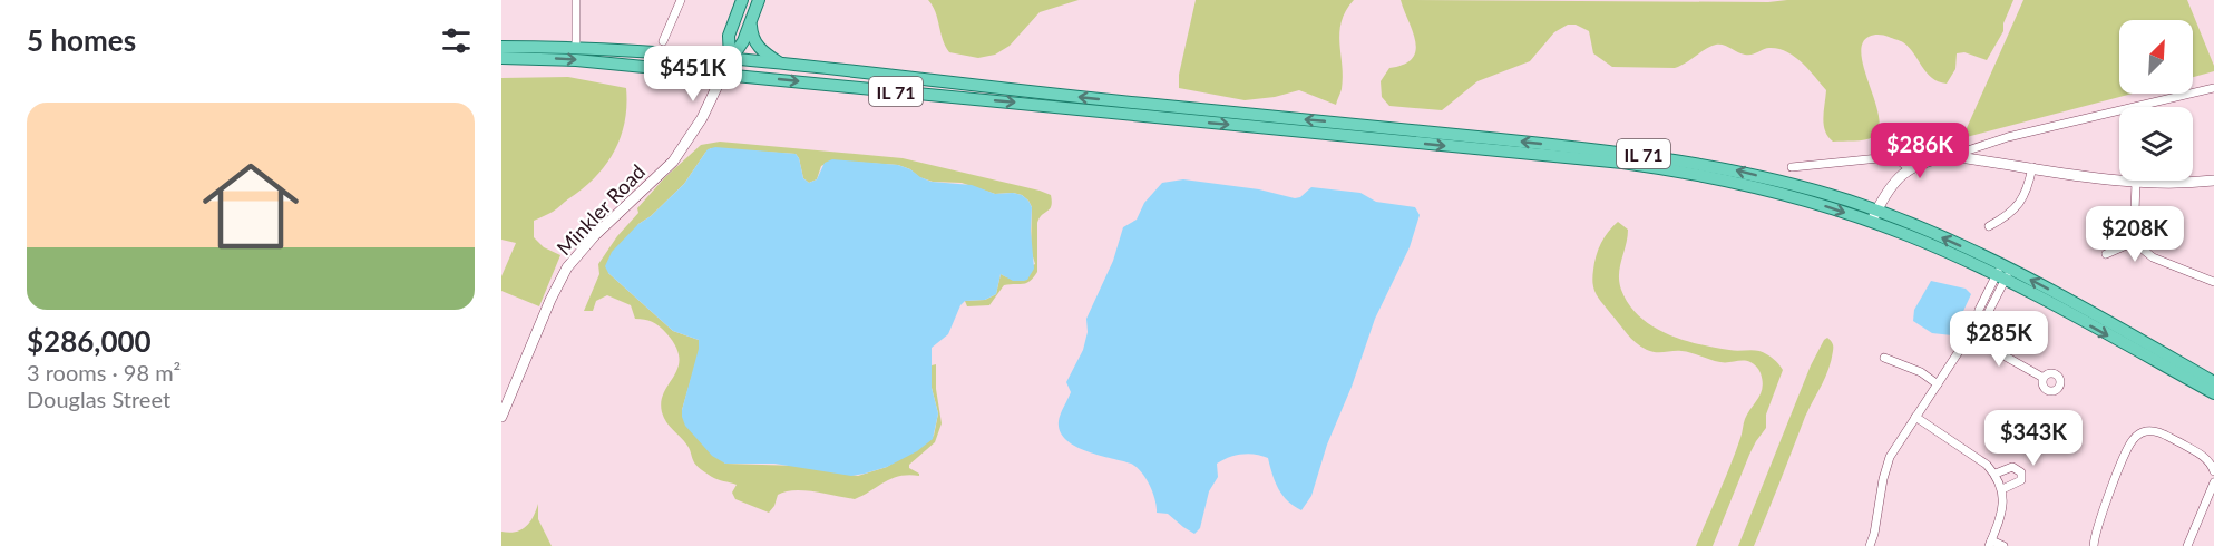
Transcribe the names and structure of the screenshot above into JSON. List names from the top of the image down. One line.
{"streets":{"main road":["IL 71"],"street":["Minkler Road"]},"crossings":[["IL 71","Minkler Road"]],"north":"top right","page":{"heading":"5 homes","price":["$451K","$286K","$208K","$285K","$343K"],"list":[{"name":"$286,000","note":"3 rooms · 98 m² · Douglas Street"}]}}
